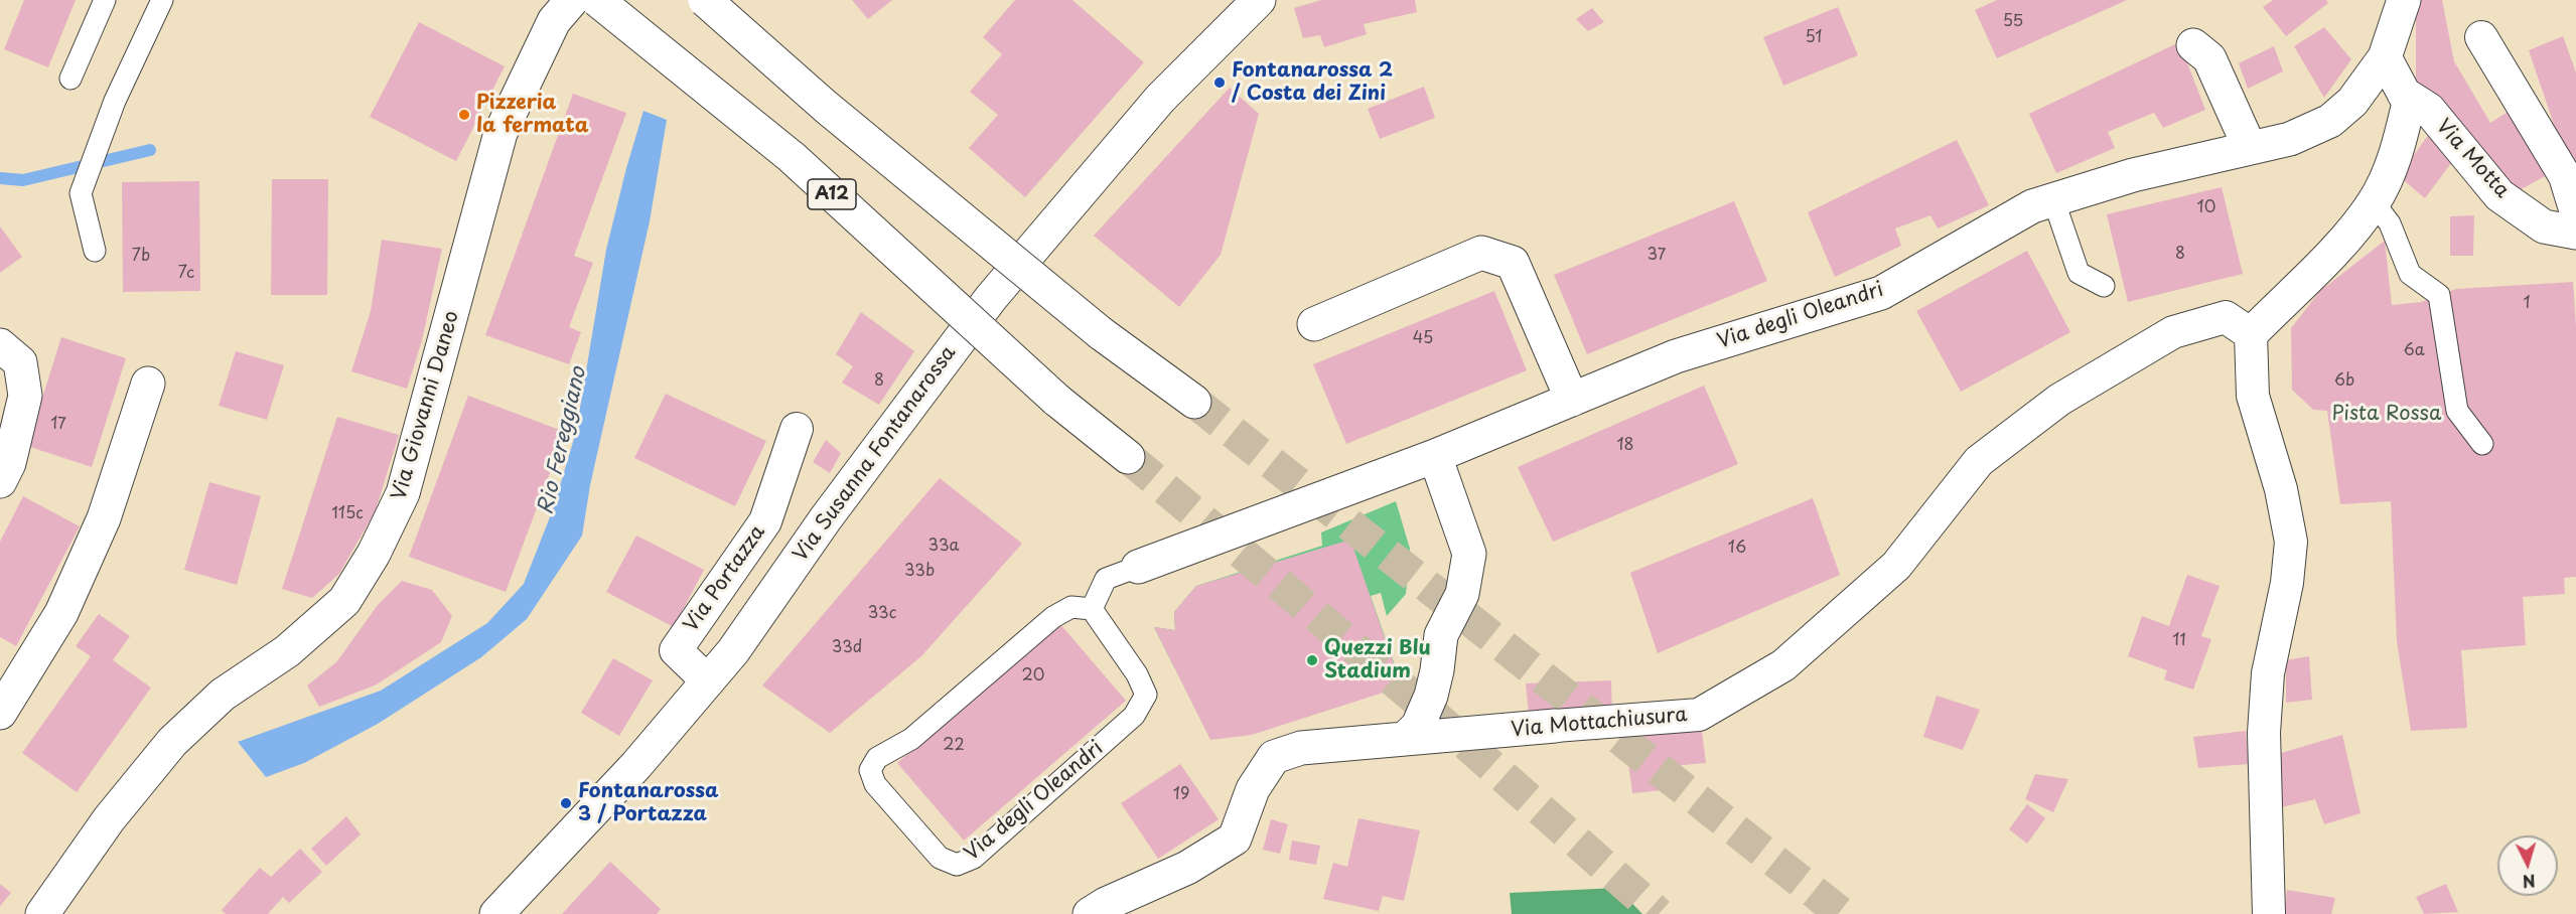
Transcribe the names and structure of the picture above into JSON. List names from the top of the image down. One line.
{"streets":{"main road":["Via Motta","A12","Via degli Oleandri","Via Giovanni Daneo","Via Susanna Fontanarossa","Via Mottachiusura"],"street":["Via Portazza"]},"crossings":[["Via Susanna Fontanarossa","Via Portazza"]],"water":["Rio Fereggiano"],"parks":["Pista Rossa"],"places":["Fontanarossa 2 / Costa dei Zini","Pizzeria la fermata","Quezzi Blu Stadium","Fontanarossa 3 / Portazza"],"house_numbers":["55","51","10","8","37","7b","7c","1","45","6a","8","6b","17","18","115c","33a","16","33b","33c","11","33d","20","22","19"],"north":"bottom"}
